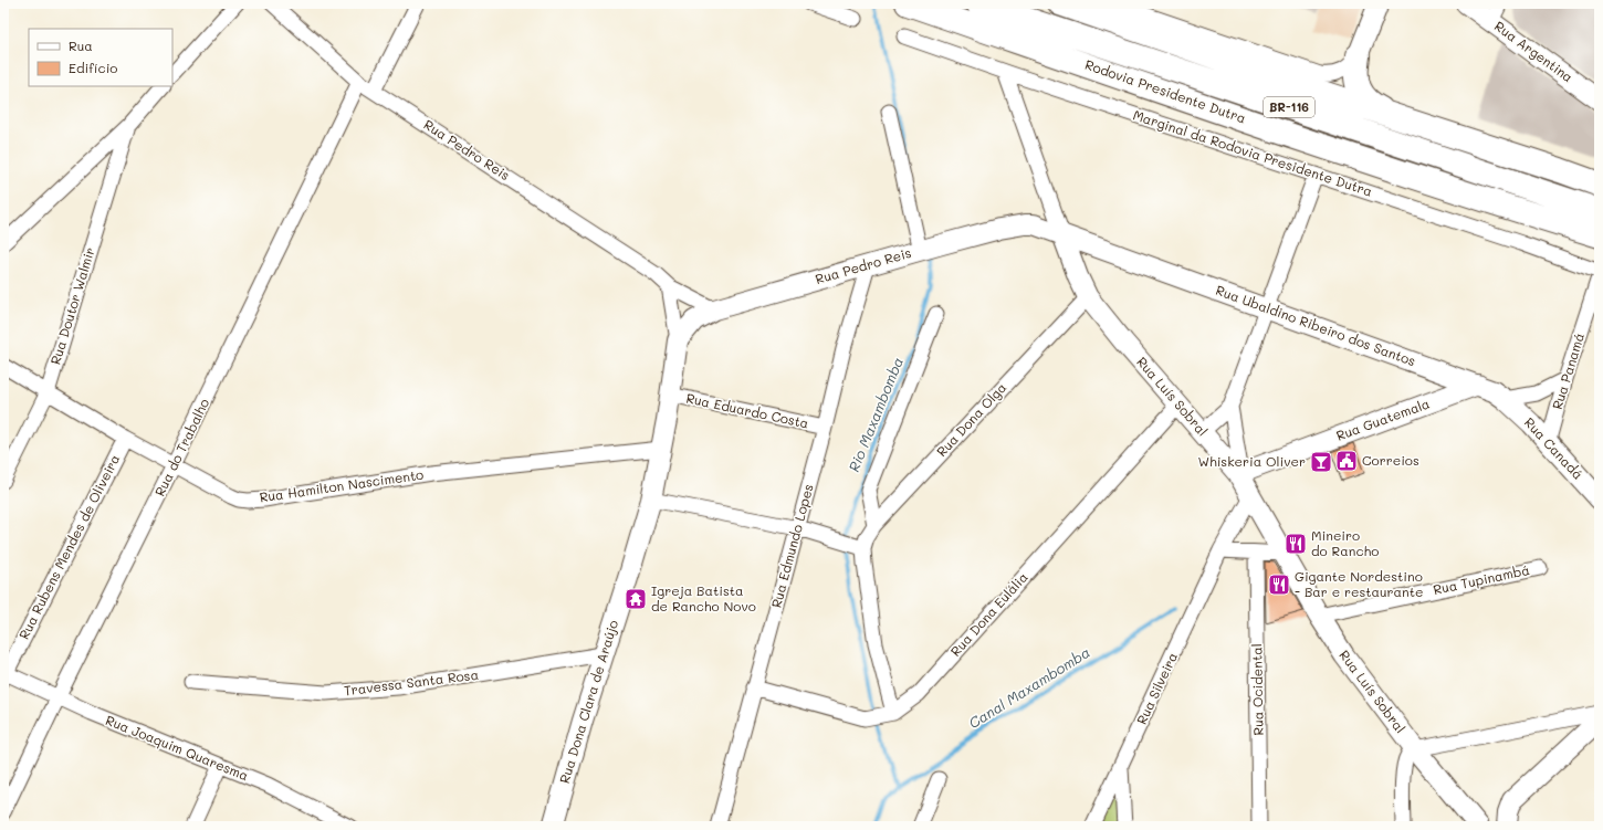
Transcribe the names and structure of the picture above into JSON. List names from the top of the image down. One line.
{"streets":{"highway":["Rodovia Presidente Dutra","BR-116"],"main road":["Rua Argentina","Rua Pedro Reis","Rua Ubaldino Ribeiro dos Santos","Rua Luís Sobral","Rua Guatemala","Rua Canadá","Rua Dona Clara de Araújo"],"street":["Marginal da Rodovia Presidente Dutra","Rua Doutor Walmir","Rua Panamá","Rua Eduardo Costa","Rua Dona Olga","Rua do Trabalho","Rua Hamilton Nascimento","Rua Edmundo Lopes","Rua Rubens Mendes de Oliveira","Rua Tupinambá","Rua Dona Eulália","Travessa Santa Rosa","Rua Silveira","Rua Ocidental","Rua Joaquim Quaresma"]},"crossings":[["Rua Pedro Reis","Rua Ubaldino Ribeiro dos Santos"],["Rua Pedro Reis","Rua Luís Sobral"],["Rua Pedro Reis","Rua do Trabalho"],["Rua Pedro Reis","Rua Edmundo Lopes"],["Marginal da Rodovia Presidente Dutra","Rua Panamá"],["Marginal da Rodovia Presidente Dutra","Rua Luís Sobral"],["Rua Doutor Walmir","Rua Hamilton Nascimento"],["Rua Ubaldino Ribeiro dos Santos","Rua Luís Sobral"],["Rua Ubaldino Ribeiro dos Santos","Rua Guatemala"],["Rua Ubaldino Ribeiro dos Santos","Rua Canadá"],["Rua Panamá","Rua Canadá"],["Rua Luís Sobral","Rua Dona Olga"],["Rua Luís Sobral","Rua Guatemala"],["Rua Luís Sobral","Rua Tupinambá"],["Rua Luís Sobral","Rua Dona Eulália"],["Rua Luís Sobral","Rua Silveira"],["Rua Eduardo Costa","Rua Edmundo Lopes"],["Rua Eduardo Costa","Rua Dona Clara de Araújo"],["Rua Dona Olga","Rua Dona Eulália"],["Rua do Trabalho","Rua Hamilton Nascimento"],["Rua do Trabalho","Rua Joaquim Quaresma"],["Rua Hamilton Nascimento","Rua Rubens Mendes de Oliveira"],["Rua Hamilton Nascimento","Rua Dona Clara de Araújo"],["Rua Edmundo Lopes","Rua Dona Eulália"],["Rua Rubens Mendes de Oliveira","Rua Joaquim Quaresma"],["Travessa Santa Rosa","Rua Dona Clara de Araújo"]],"water":["Rio Maxambomba","Canal Maxambomba"],"places":{"public building":["Correios"],"bar":["Whiskeria Oliver"],"restaurant":["Mineiro do Rancho","Gigante Nordestino - Bar e restaurante"],"temple":["Igreja Batista de Rancho Novo"]},"legend":["Rua","Edifício"]}
